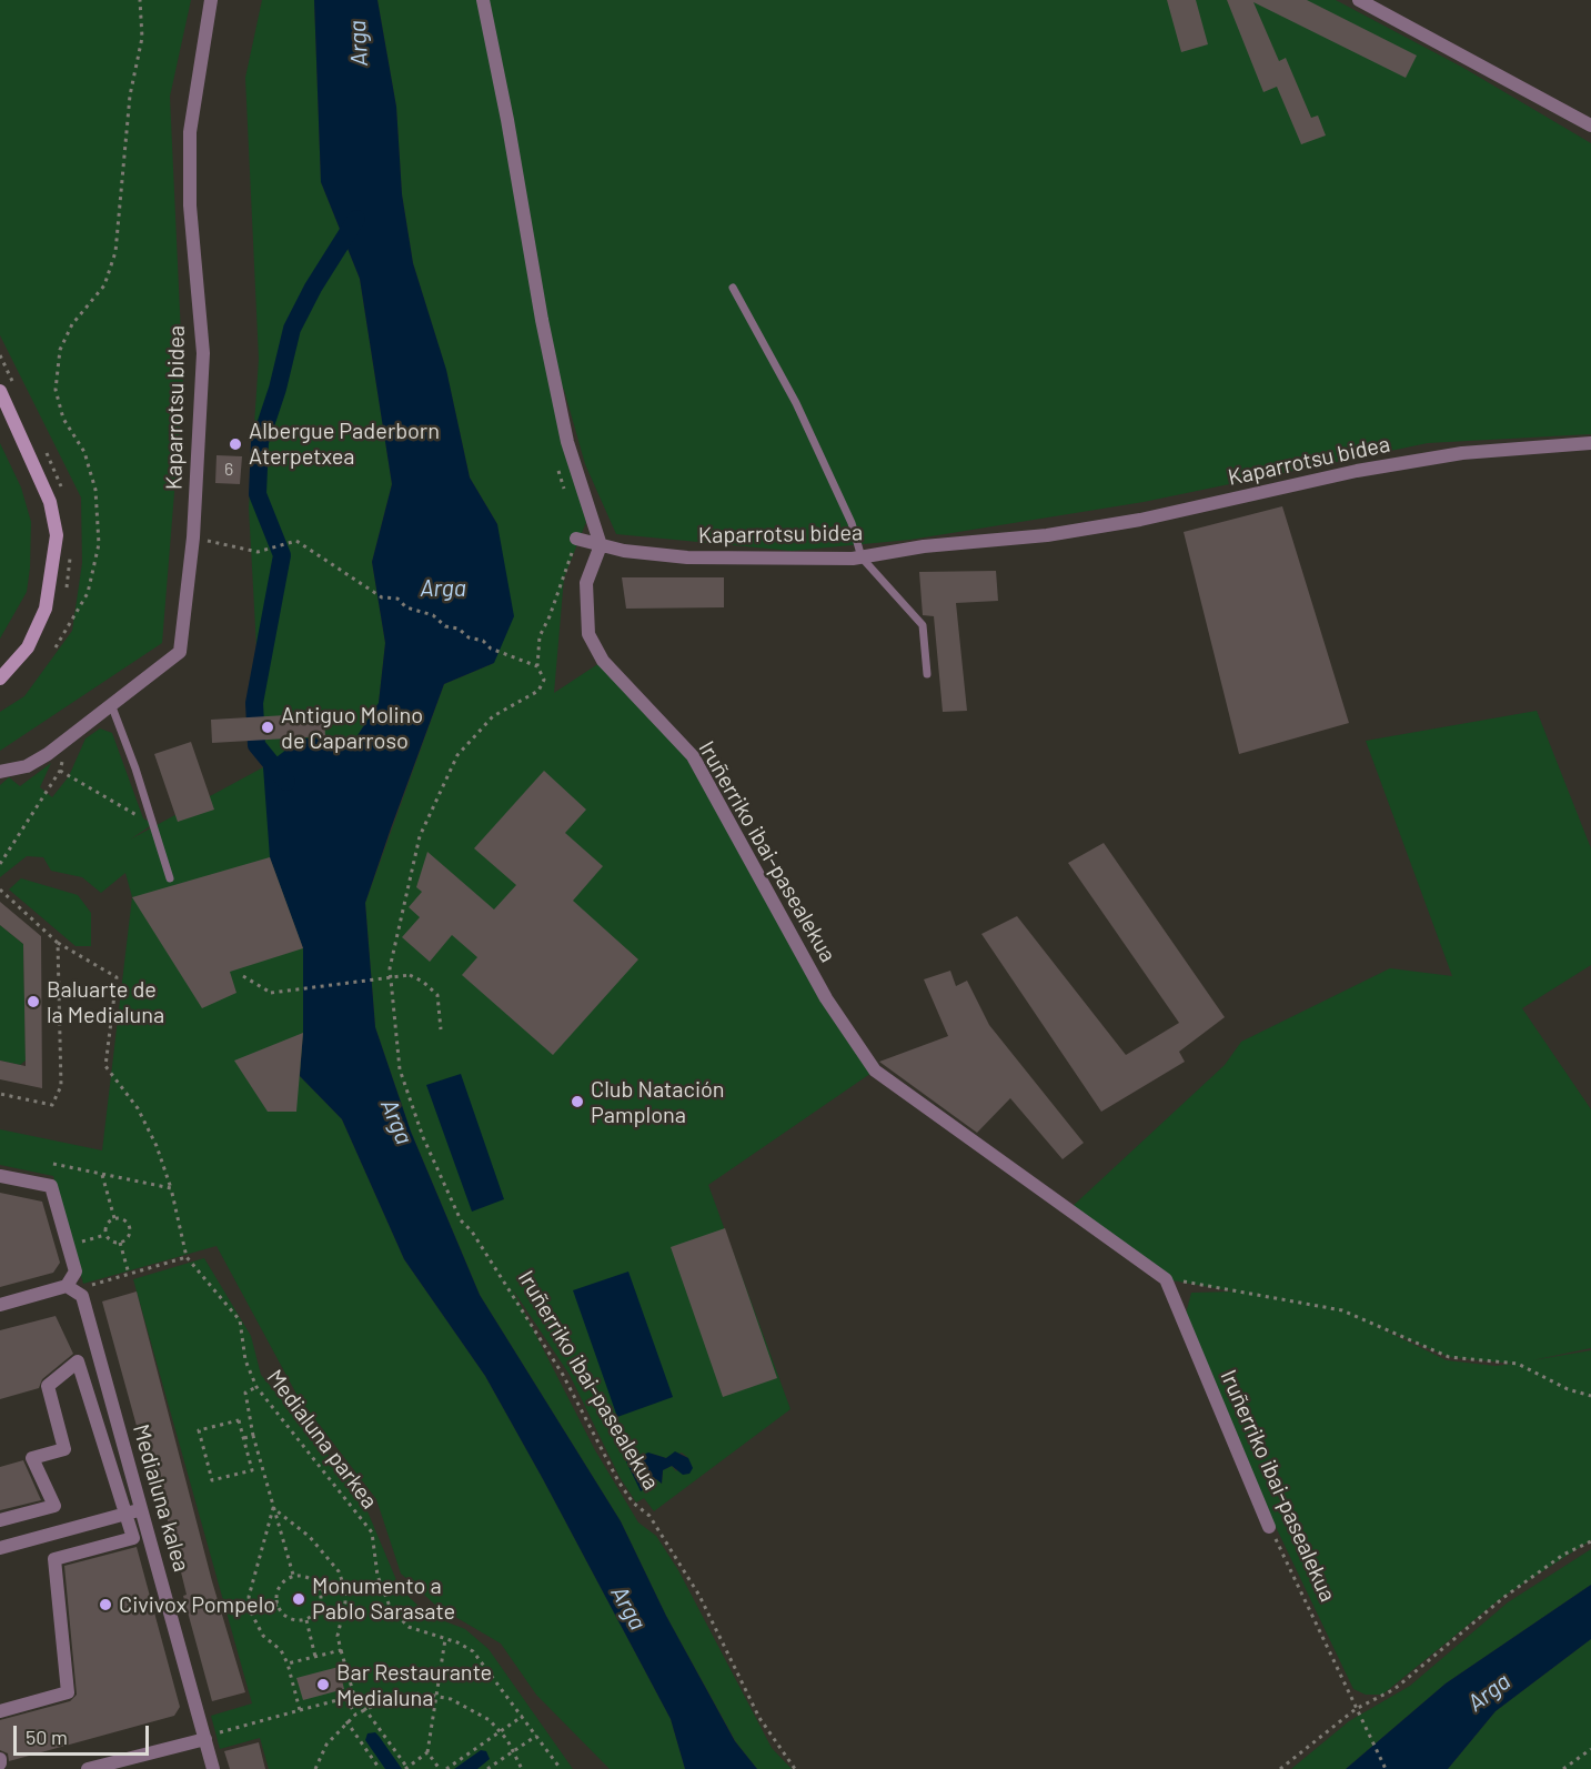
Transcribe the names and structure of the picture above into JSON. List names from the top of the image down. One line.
{"streets":{"street":["Kaparrotsu bidea","Iruñerriko ibai-pasealekua","Medialuna kalea"],"path":["Medialuna parkea"]},"crossings":[["Kaparrotsu bidea","Iruñerriko ibai-pasealekua"]],"water":["Arga"],"places":["Albergue Paderborn Aterpetxea","Antiguo Molino de Caparroso","Baluarte de la Medialuna","Club Natación Pamplona","Monumento a Pablo Sarasate","Civivox Pompelo","Bar Restaurante Medialuna"],"house_numbers":["6"],"scale_bar":"50 m"}
